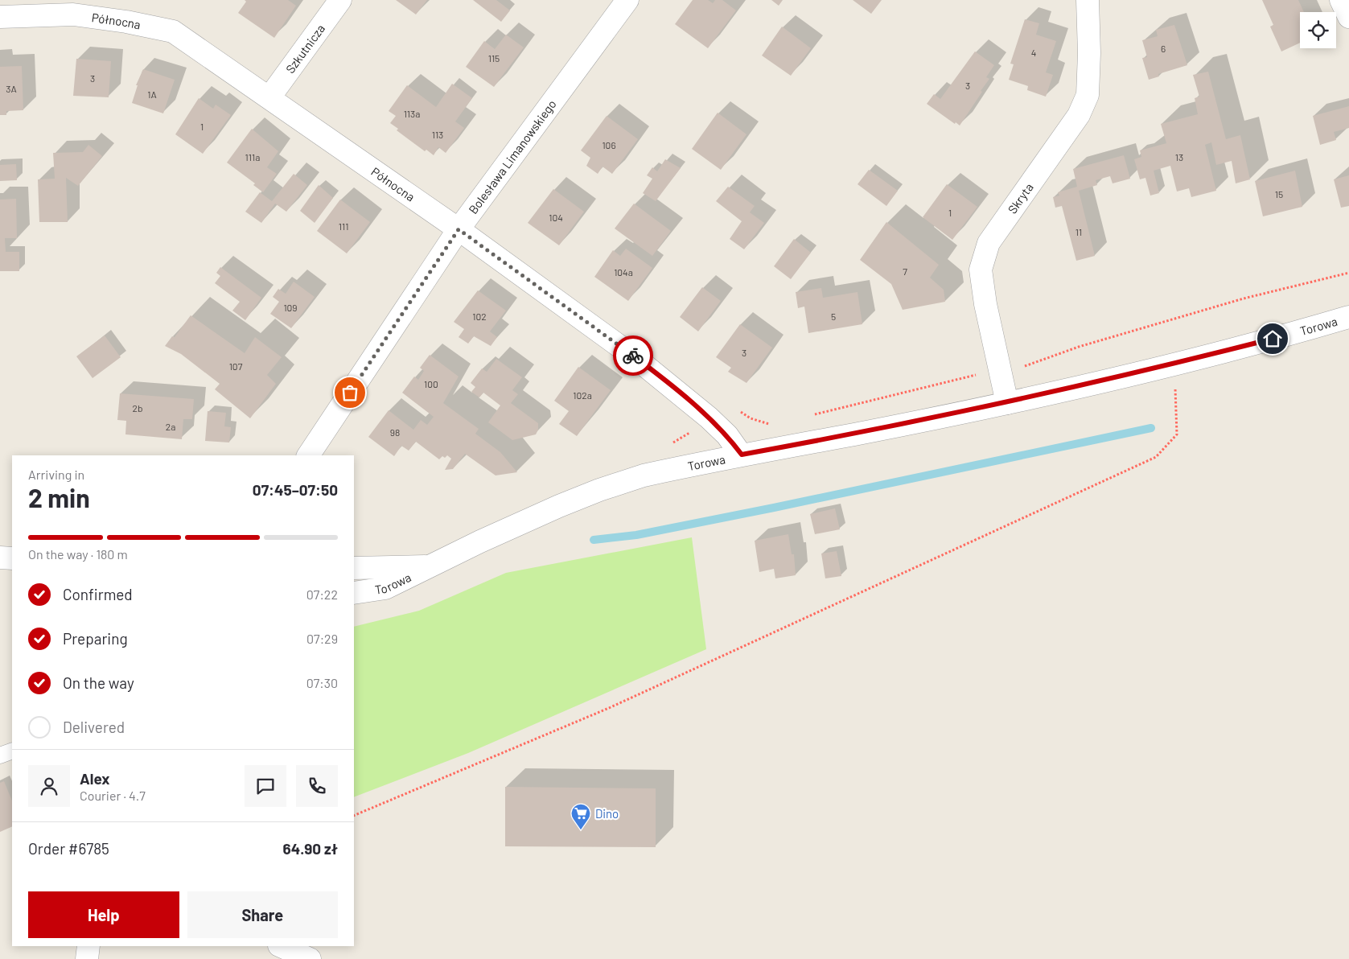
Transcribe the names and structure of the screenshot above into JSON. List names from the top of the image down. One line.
{"streets":{"street":["Północna","Szkutnicza","Bolesława Limanowskiego","Skryta","Torowa"]},"crossings":[["Północna","Szkutnicza"],["Północna","Bolesława Limanowskiego"],["Północna","Torowa"],["Skryta","Torowa"]],"places":{"supermarket":["Dino"]},"house_numbers":["6","4","115","3","3","3A","1A","113a","1","113","106","111a","13","15","1","104","111","11","7","104a","109","102","5","3","107","100","102a","2b","2a","98"],"page":{"heading":["2 min","Arriving in","07:45–07:50"],"panel":["Alex","Courier · 4.7","Order #6785","64.90 zł"],"bar":"On the way · 180 m","list":[["Confirmed","07:22"],["Preparing","07:29"],["On the way","07:30"],"Delivered"],"buttons":["Help","Share"]}}
